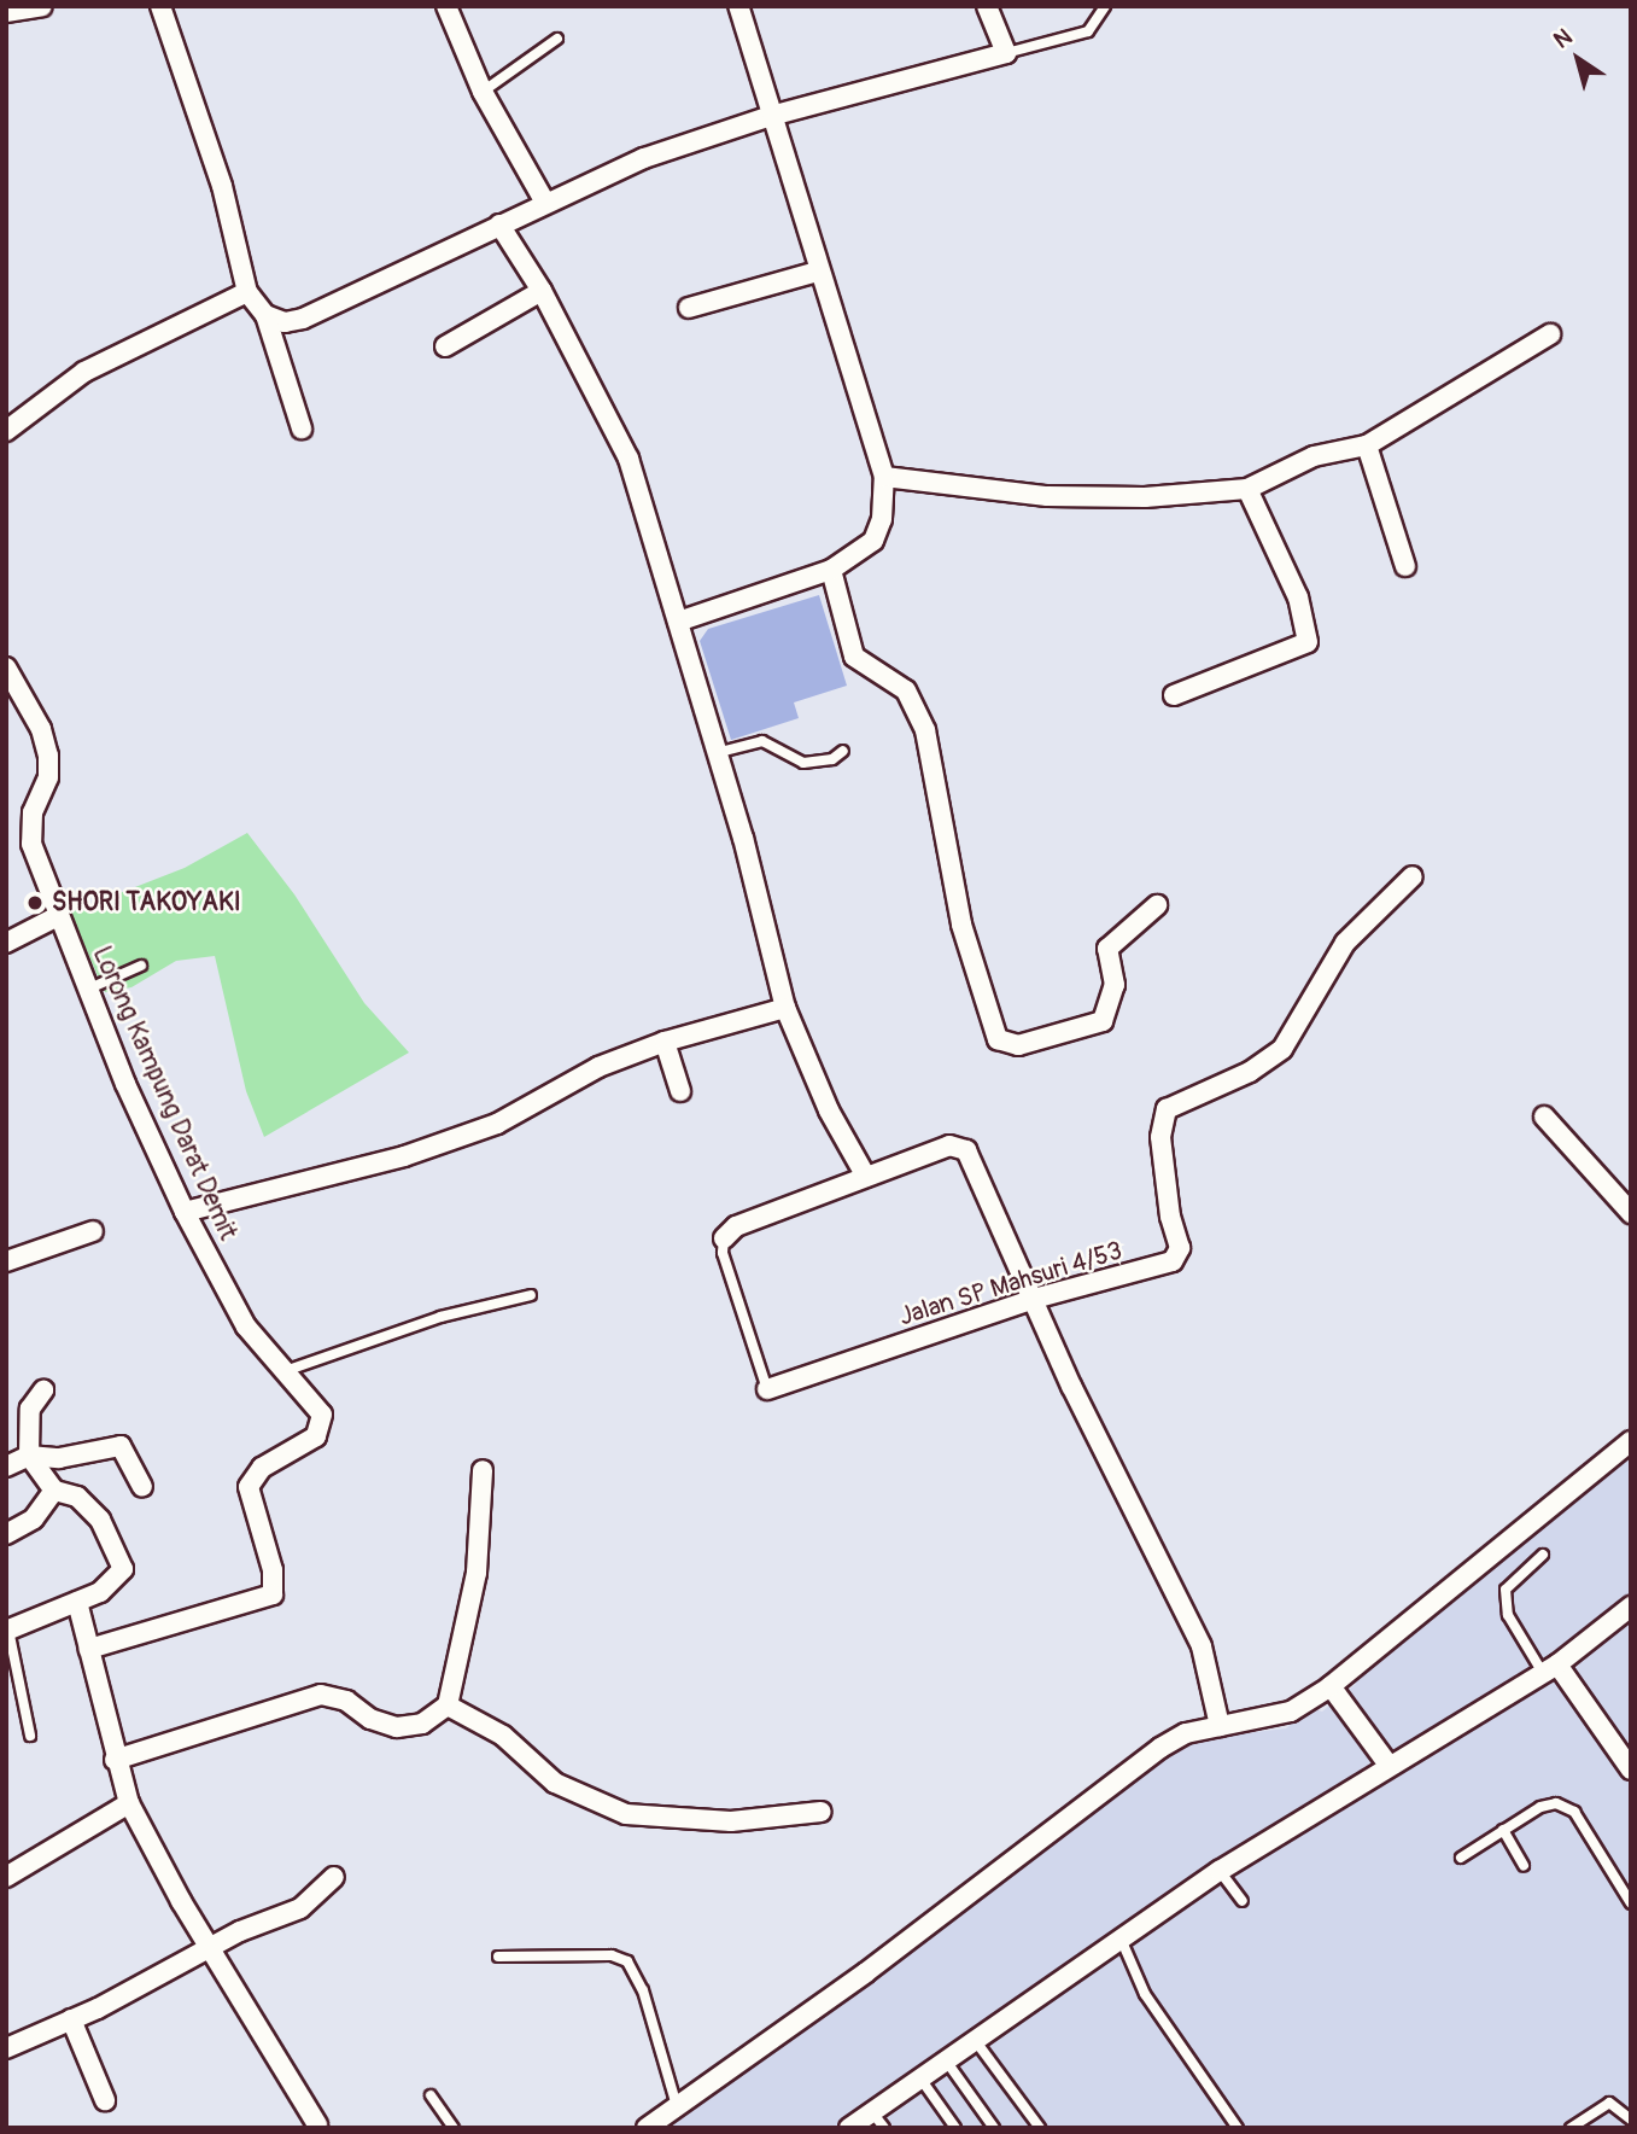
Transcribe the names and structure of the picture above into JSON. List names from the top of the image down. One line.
{"streets":{"street":["Lorong Kampung Darat Demit","Jalan SP Mahsuri 4/53"]},"places":["SHORI TAKOYAKI"],"north":"top left"}
